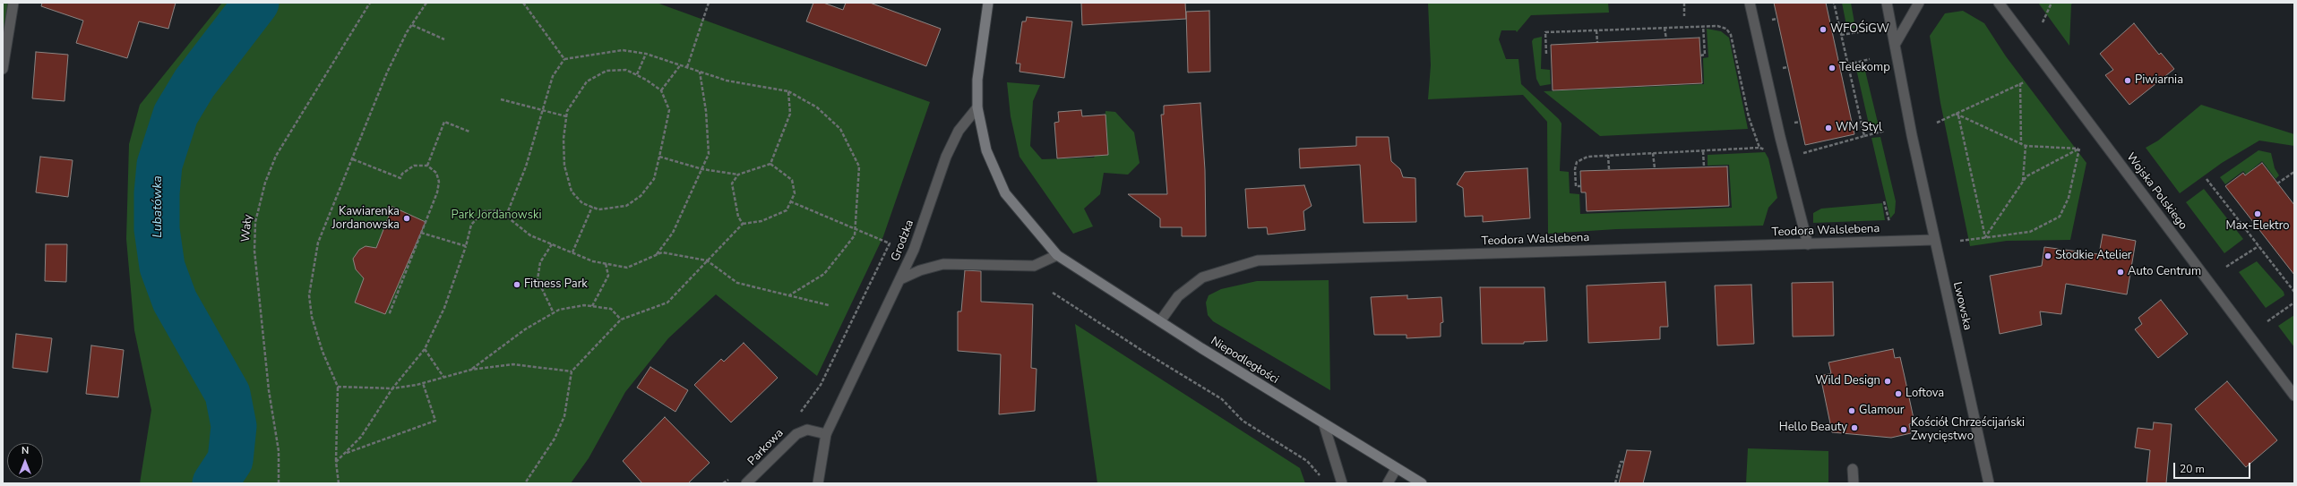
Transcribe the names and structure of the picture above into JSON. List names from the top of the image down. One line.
{"streets":{"main road":["Niepodległości"],"street":["Wojska Polskiego","Teodora Walslebena","Grodzka","Lwowska","Parkowa"],"path":["Wały"]},"crossings":[["Teodora Walslebena","Lwowska"],["Teodora Walslebena","Niepodległości"],["Grodzka","Niepodległości"],["Grodzka","Parkowa"]],"water":["Lubatówka"],"parks":["Park Jordanowski"],"places":["WFOŚiGW","Telekomp","Piwiarnia","WM Styl","Max-Elektro","Kawiarenka Jordanowska","Słodkie Atelier","Auto Centrum","Fitness Park","Wild Design","Loftova","Glamour","Hello Beauty","Kościół Chrześcijański Zwycięstwo"],"scale_bar":"20 m","north":"top"}
